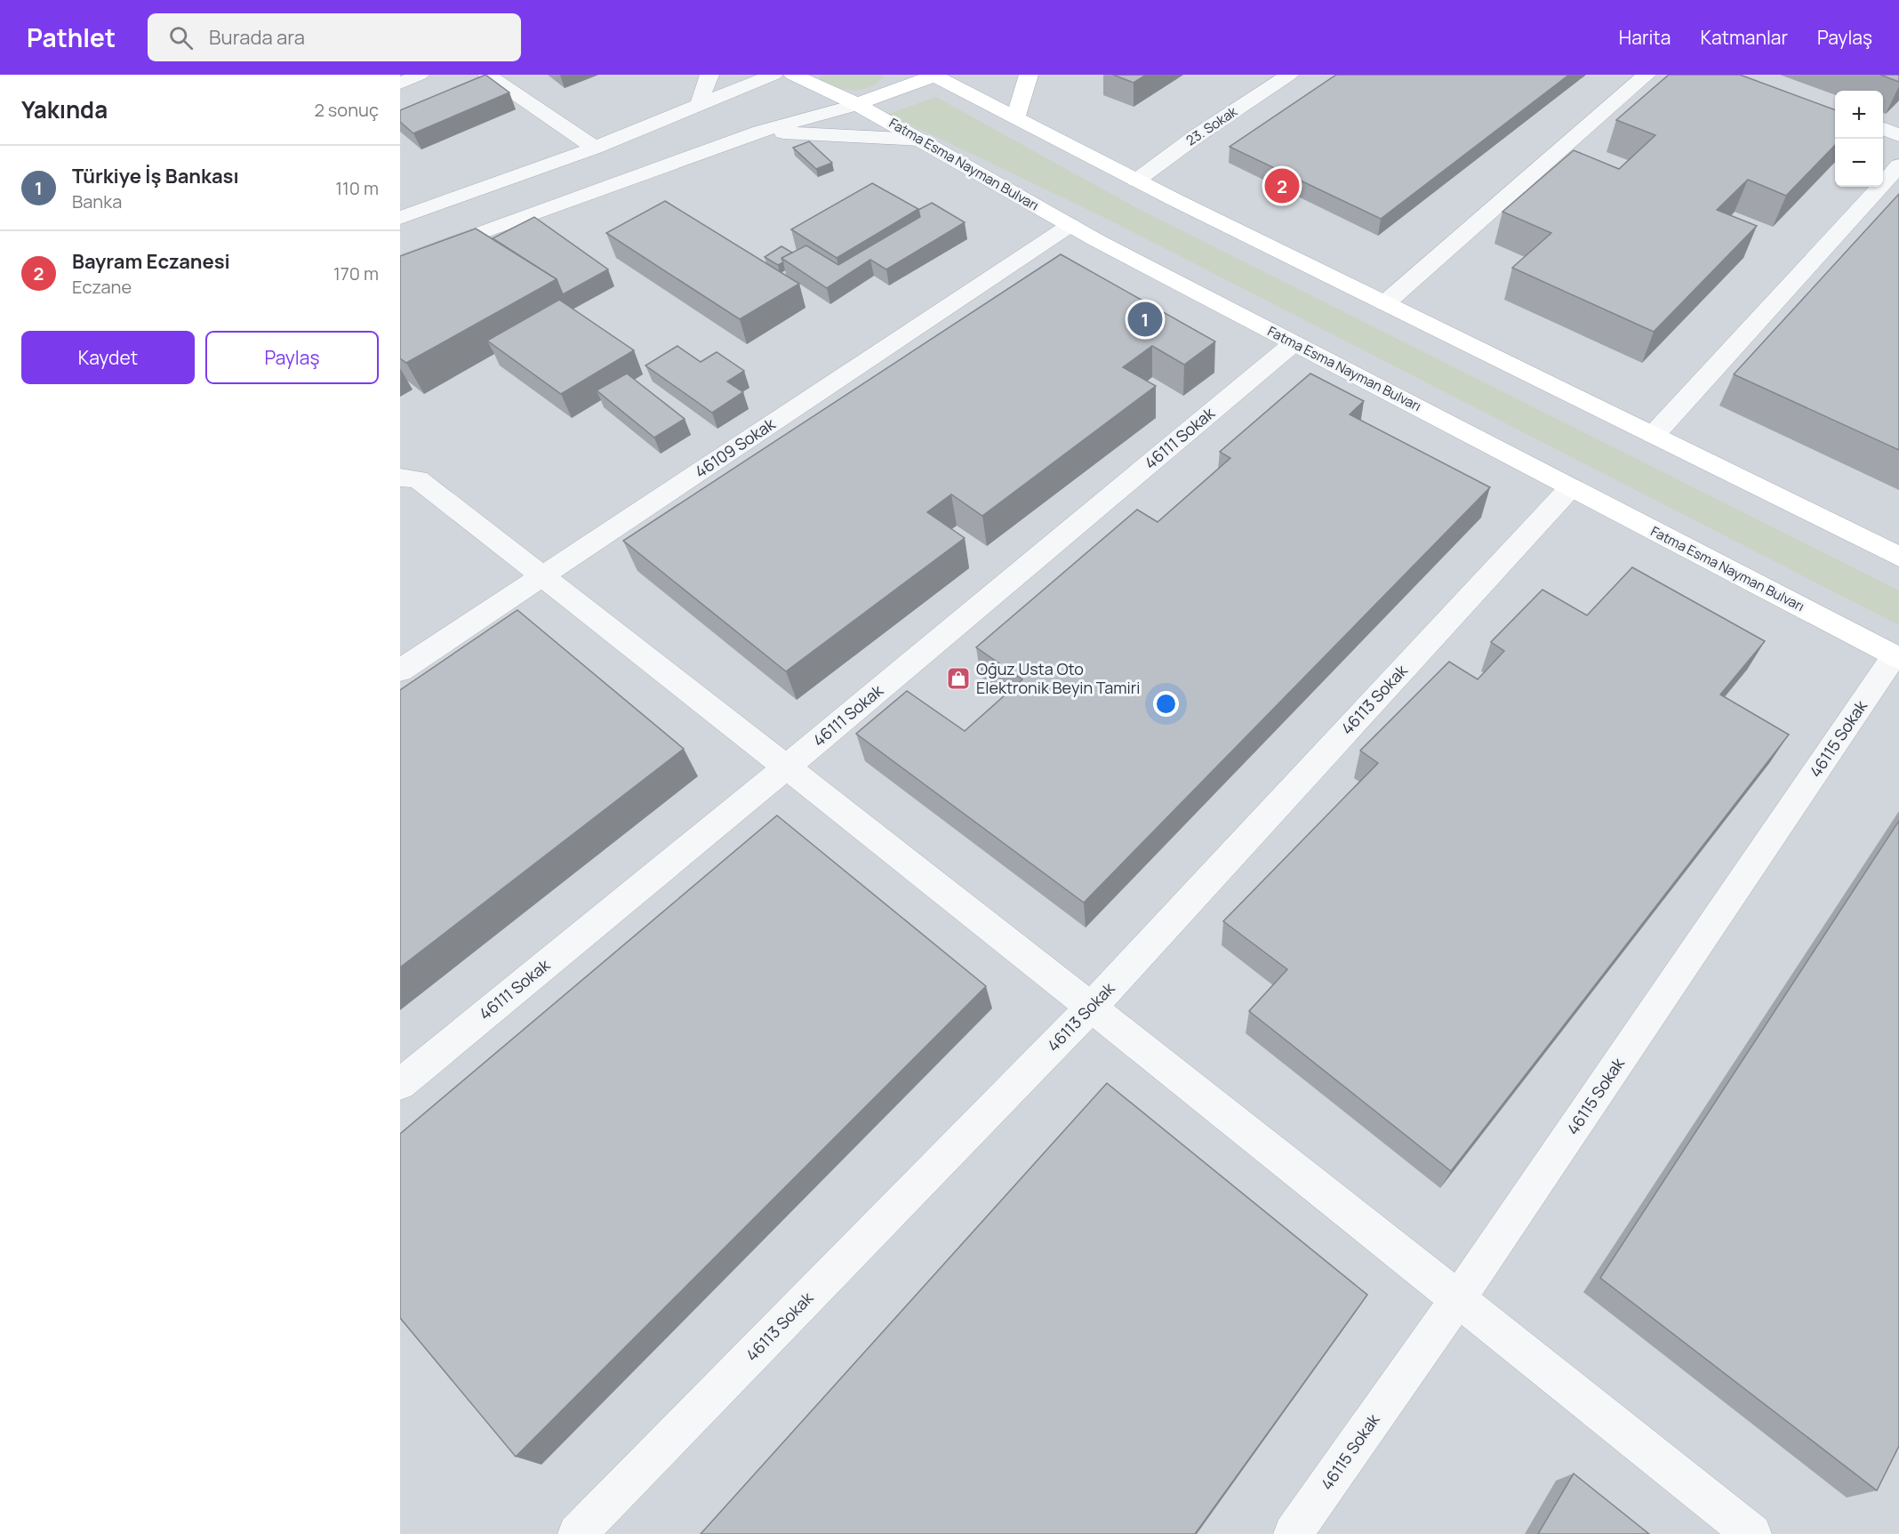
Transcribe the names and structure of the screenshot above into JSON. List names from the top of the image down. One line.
{"streets":{"main road":["Fatma Esma Nayman Bulvarı"],"street":["23. Sokak","46111 Sokak","46109 Sokak","46113 Sokak","46115 Sokak"]},"crossings":[["Fatma Esma Nayman Bulvarı","46111 Sokak"],["Fatma Esma Nayman Bulvarı","46109 Sokak"],["Fatma Esma Nayman Bulvarı","46113 Sokak"],["Fatma Esma Nayman Bulvarı","46115 Sokak"]],"places":{"shop":["Oğuz Usta Oto Elektronik Beyin Tamiri"]},"page":{"header":"Pathlet","search":"Burada ara","nav":["Harita","Katmanlar","Paylaş"],"heading":["Yakında","2 sonuç"],"map_buttons":["+","−"],"list":[{"mark":"1","name":"Türkiye İş Bankası","note":"Banka","value":"110 m"},{"mark":"2","name":"Bayram Eczanesi","note":"Eczane","value":"170 m"}],"pins":["2","1"],"buttons":["Kaydet","Paylaş"]}}
